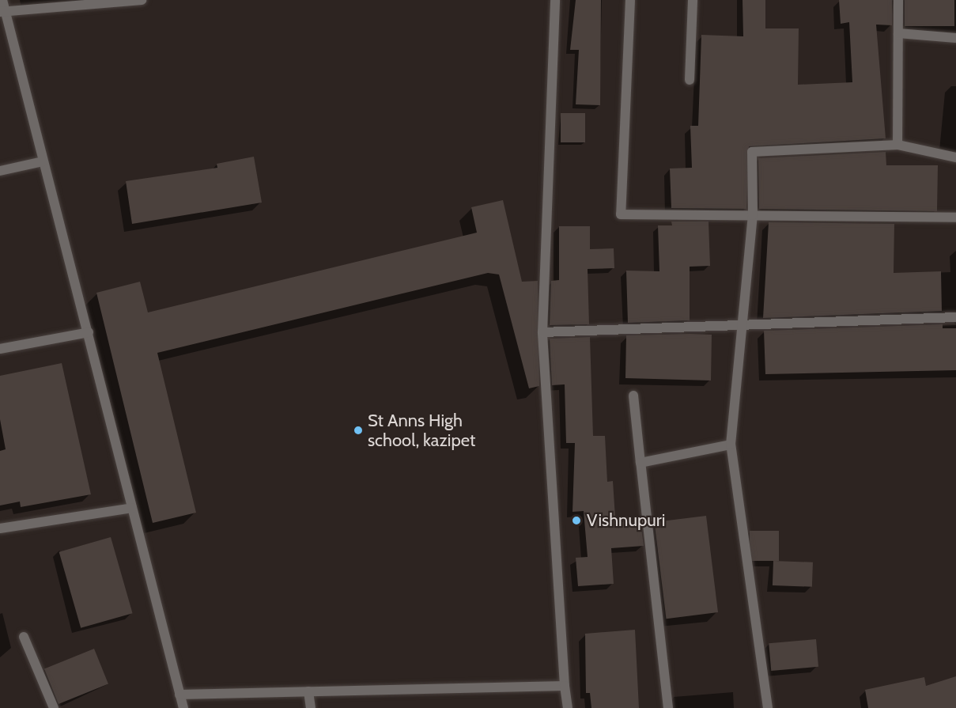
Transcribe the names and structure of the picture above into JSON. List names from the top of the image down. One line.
{"places":["St Anns High school, kazipet","Vishnupuri"]}
